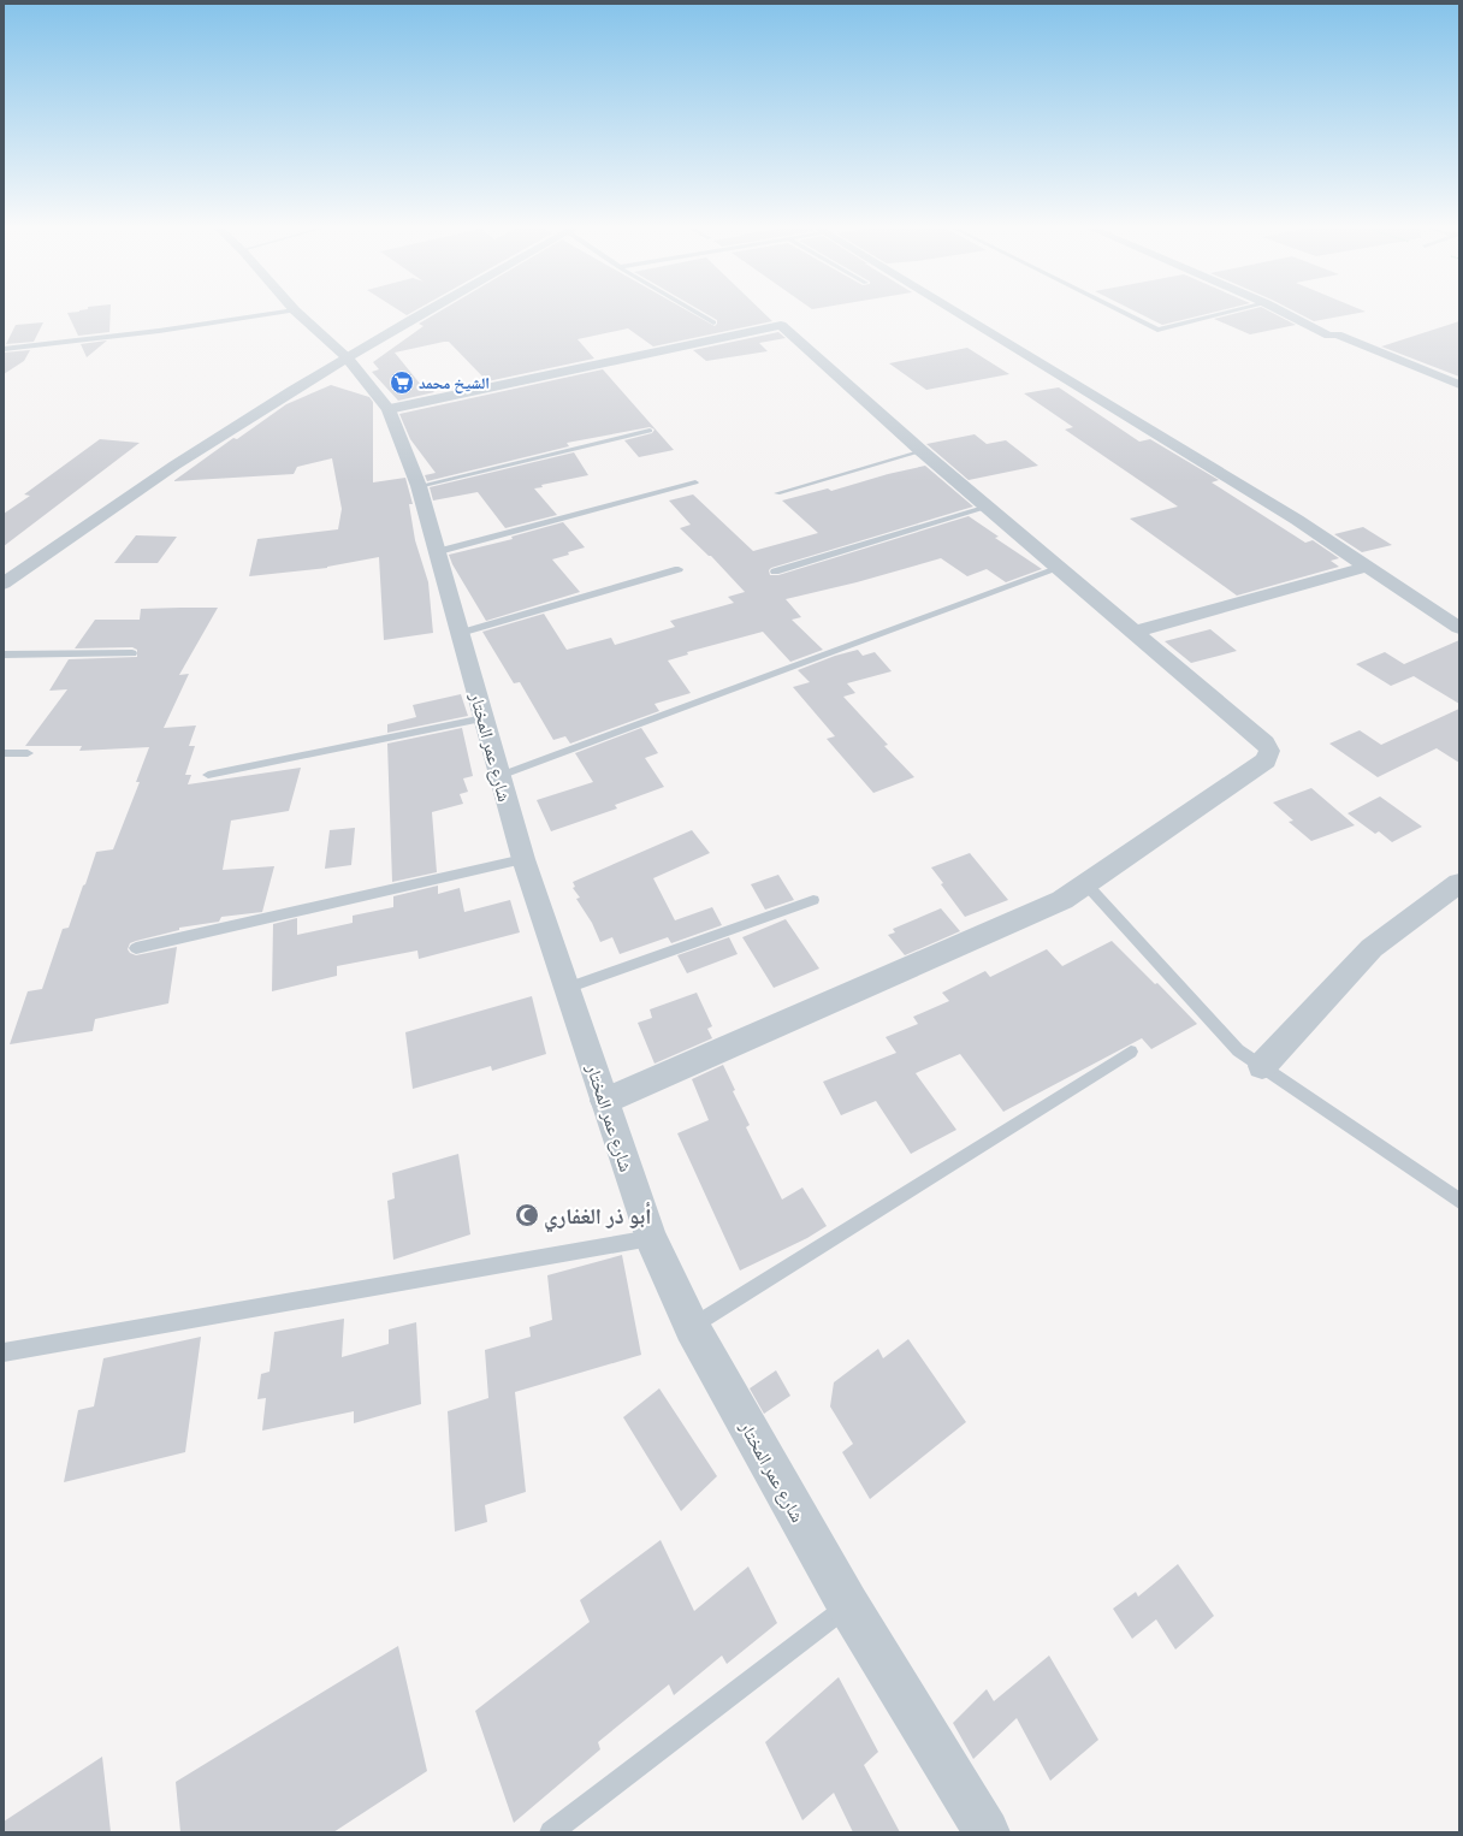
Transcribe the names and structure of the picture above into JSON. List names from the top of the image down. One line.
{"streets":{"street":["شارع عمر المختار"]},"places":{"supermarket":["الشيخ محمد"],"mosque":["أبو ذر الغفاري"]}}
